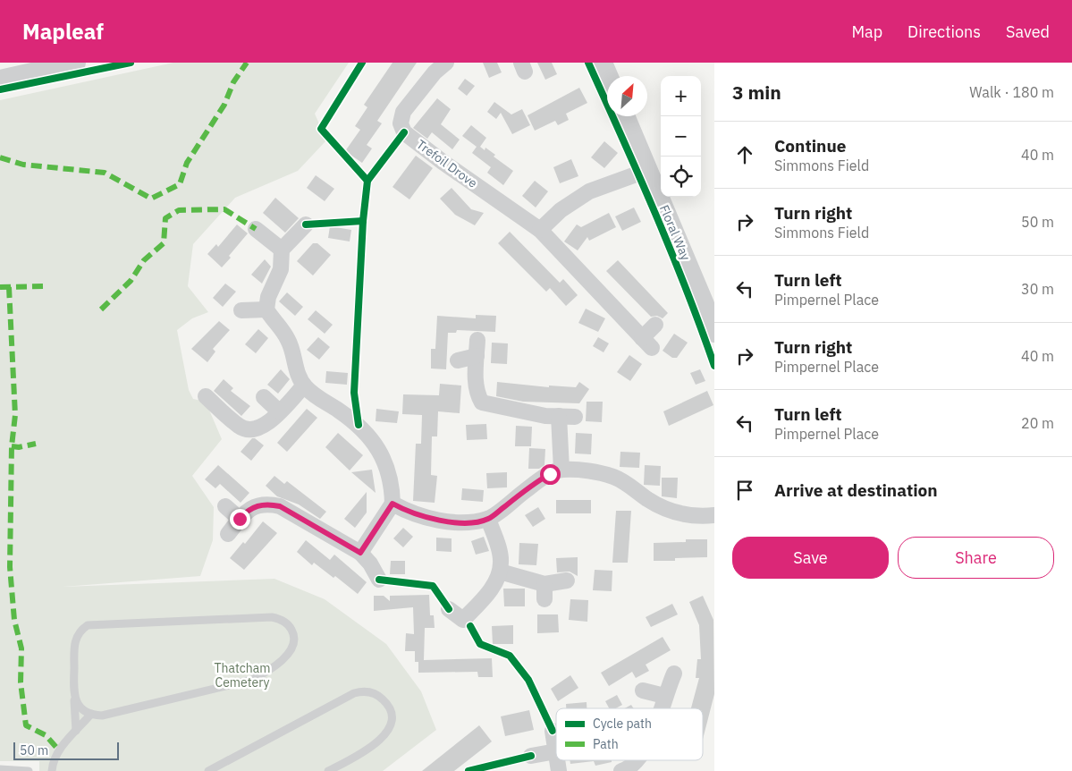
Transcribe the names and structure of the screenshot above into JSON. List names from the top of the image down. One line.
{"streets":{"street":["Trefoil Drove","Floral Way"]},"parks":["Thatcham Cemetery"],"legend":["Cycle path","Path"],"scale_bar":"50 m","north":"top right","page":{"header":"Mapleaf","nav":["Map","Directions","Saved"],"heading":["3 min","Walk · 180 m"],"map_buttons":["+","−"],"list":[["Continue","Simmons Field","40 m"],["Turn right","Simmons Field","50 m"],["Turn left","Pimpernel Place","30 m"],["Turn right","Pimpernel Place","40 m"],["Turn left","Pimpernel Place","20 m"],"Arrive at destination"],"buttons":["Save","Share"],"scale":"50 m"}}
